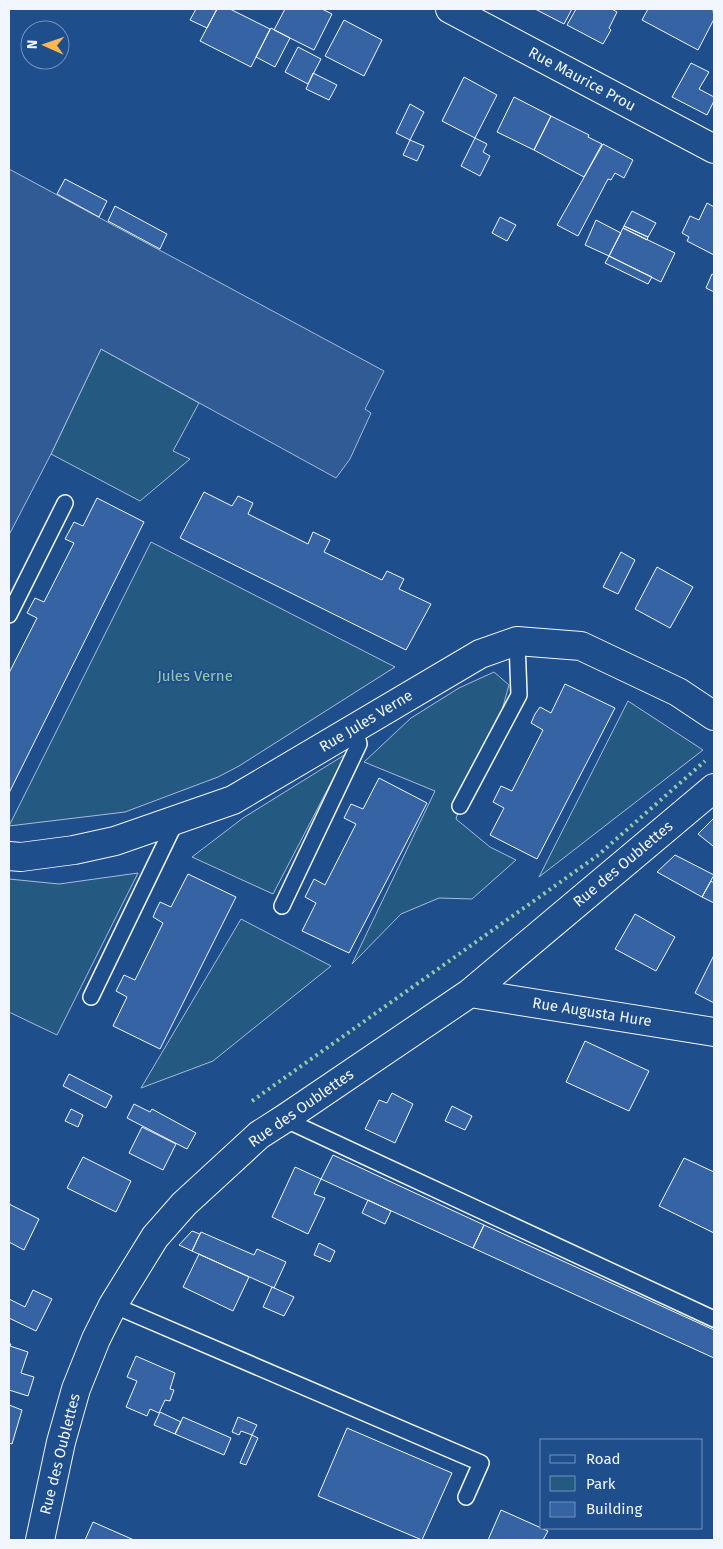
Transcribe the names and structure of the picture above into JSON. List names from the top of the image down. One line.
{"streets":{"street":["Rue Maurice Prou","Rue Jules Verne","Rue des Oublettes","Rue Augusta Hure"]},"crossings":[["Rue des Oublettes","Rue Augusta Hure"]],"parks":["Jules Verne"],"legend":["Road","Park","Building"],"north":"left"}
